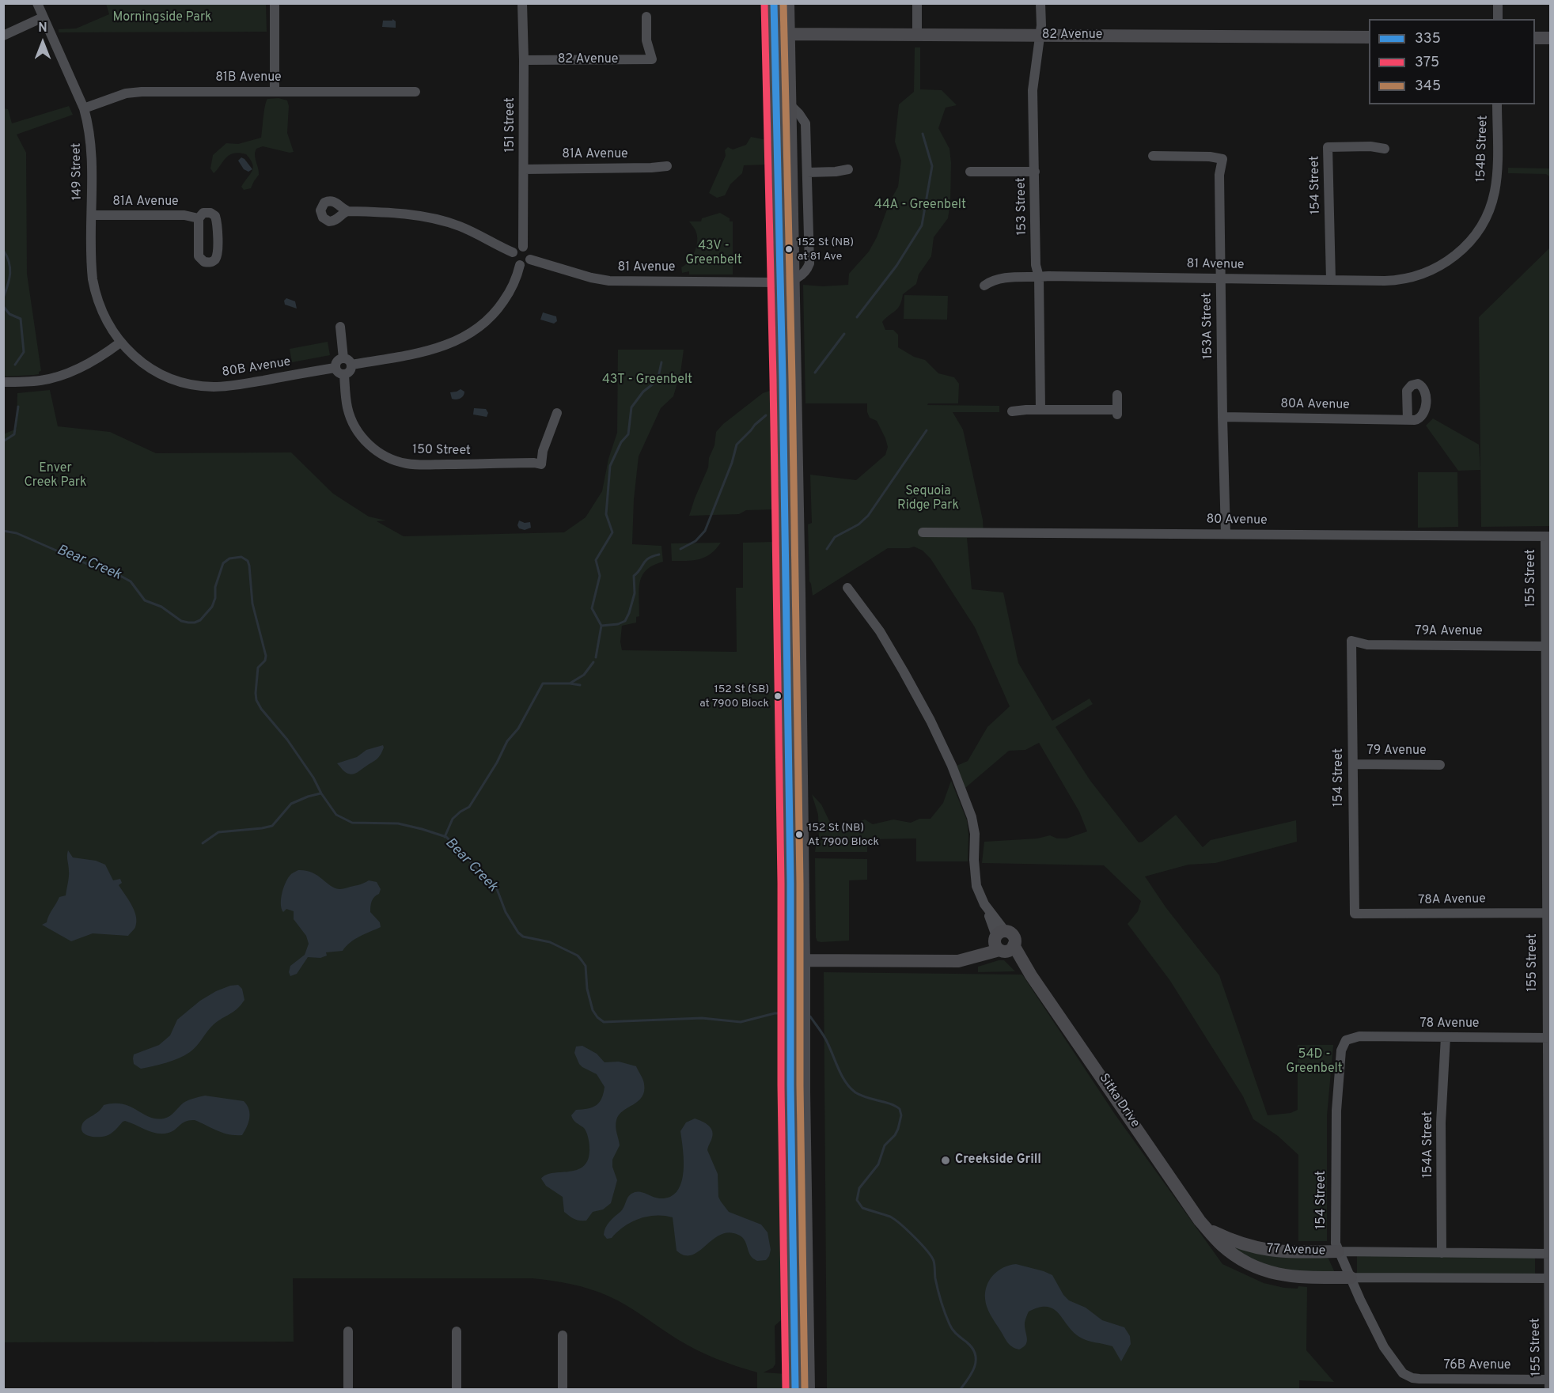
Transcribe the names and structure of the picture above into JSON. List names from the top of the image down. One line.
{"streets":{"main road":["82 Avenue","Sitka Drive","77 Avenue"],"street":["81B Avenue","151 Street","154B Street","81A Avenue","149 Street","154 Street","153 Street","81 Avenue","153A Street","80B Avenue","80A Avenue","150 Street","80 Avenue","155 Street","79A Avenue","79 Avenue","78A Avenue","78 Avenue","154A Street","76B Avenue"]},"crossings":[["82 Avenue","151 Street"],["82 Avenue","153 Street"],["81B Avenue","149 Street"],["151 Street","81A Avenue"],["151 Street","81 Avenue"],["154B Street","81 Avenue"],["81A Avenue","149 Street"],["149 Street","80B Avenue"],["154 Street","81 Avenue"],["154 Street","79A Avenue"],["154 Street","79 Avenue"],["154 Street","78A Avenue"],["154 Street","78 Avenue"],["154 Street","77 Avenue"],["154 Street","76B Avenue"],["153 Street","81 Avenue"],["81 Avenue","153A Street"],["153A Street","80A Avenue"],["153A Street","80 Avenue"],["80B Avenue","150 Street"],["80 Avenue","155 Street"],["155 Street","79A Avenue"],["155 Street","78A Avenue"],["155 Street","78 Avenue"],["155 Street","77 Avenue"],["155 Street","76B Avenue"],["78 Avenue","154A Street"],["Sitka Drive","77 Avenue"],["154A Street","77 Avenue"]],"water":["Bear Creek"],"parks":["Morningside Park","44A - Greenbelt","43V - Greenbelt","43T - Greenbelt","Enver Creek Park","Sequoia Ridge Park","54D - Greenbelt"],"places":["152 St (NB) at 81 Ave","152 St (SB) at 7900 Block","152 St (NB) At 7900 Block","Creekside Grill"],"lines":["transit line 335","transit line 375","transit line 345"],"legend":["335","375","345"],"north":"top"}
